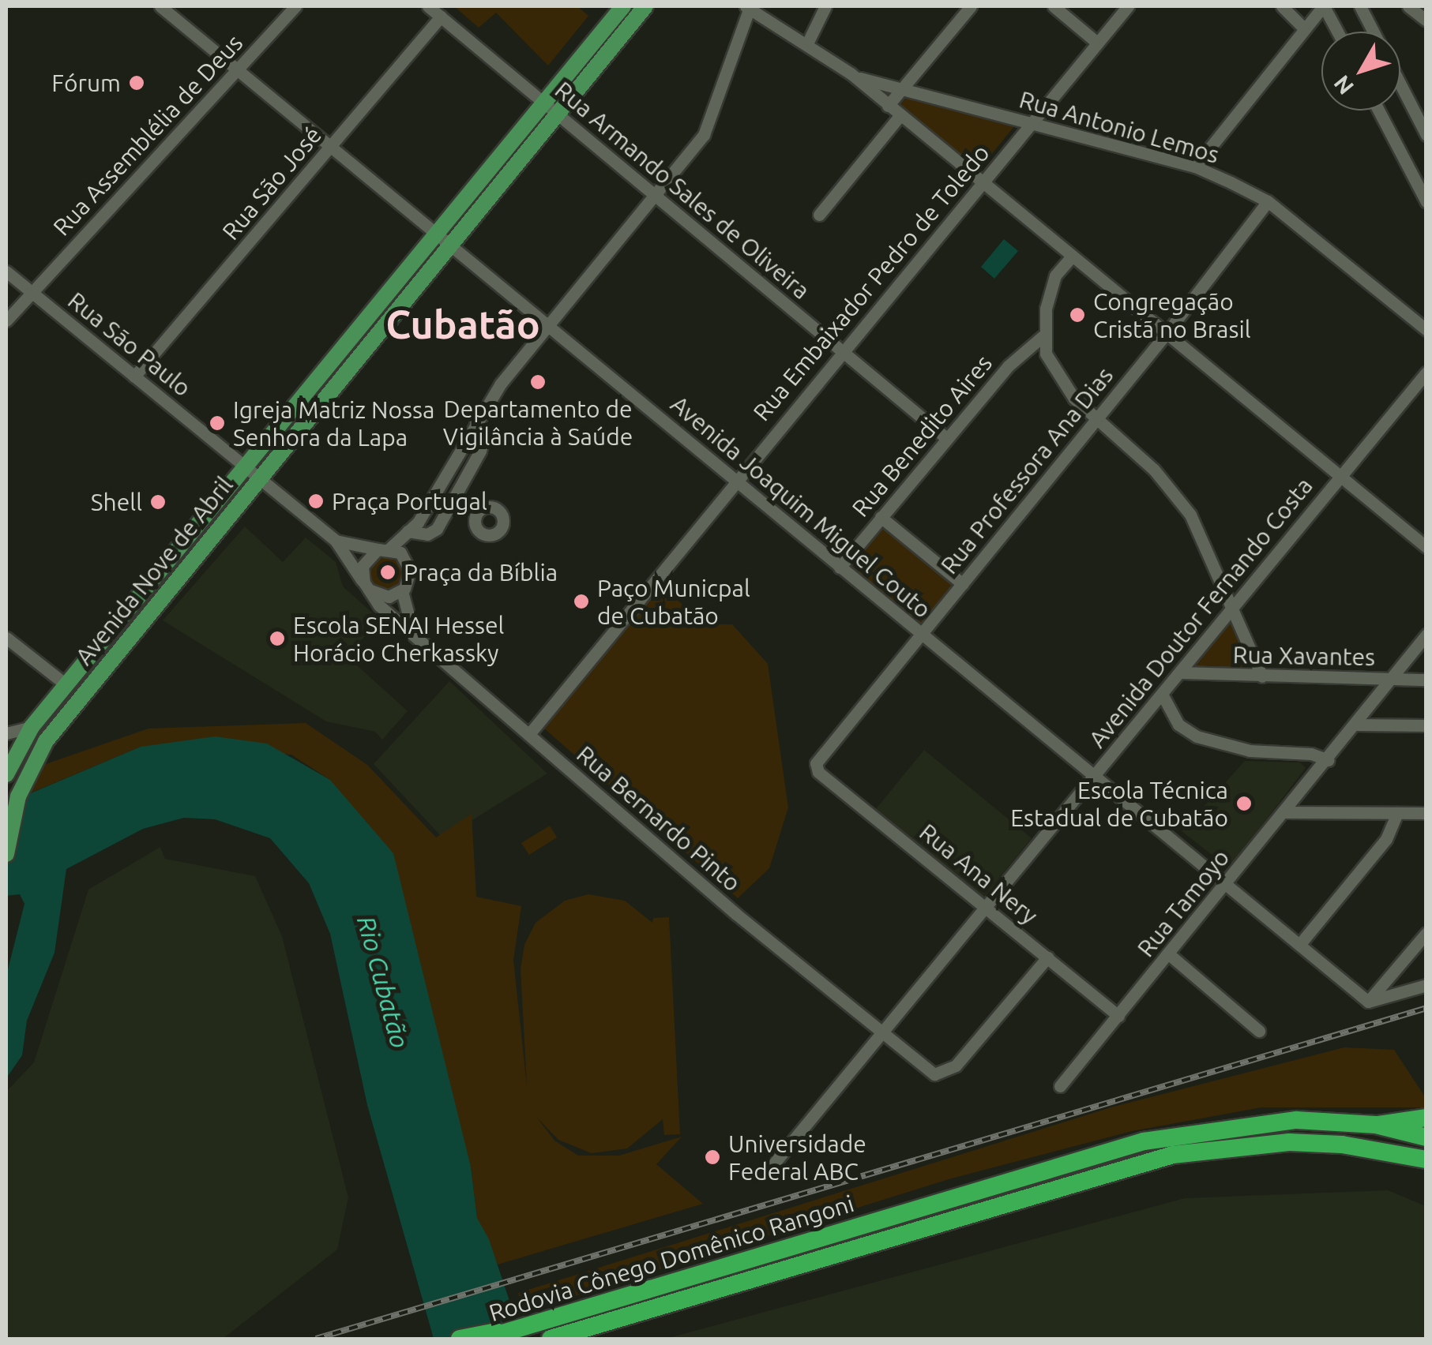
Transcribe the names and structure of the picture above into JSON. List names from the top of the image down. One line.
{"streets":{"highway":["Rodovia Cônego Domênico Rangoni"],"main road":["Avenida Nove de Abril"],"street":["Rua Antonio Lemos","Rua Assemblélia de Deus","Rua São José","Rua Armando Sales de Oliveira","Rua Embaixador Pedro de Toledo","Rua São Paulo","Rua Benedito Aires","Rua Professora Ana Dias","Avenida Joaquim Miguel Couto","Avenida Doutor Fernando Costa","Rua Xavantes","Rua Bernardo Pinto","Rua Ana Nery","Rua Tamoyo"]},"crossings":[["Rua Antonio Lemos","Rua Embaixador Pedro de Toledo"],["Rua Antonio Lemos","Rua Professora Ana Dias"],["Rua Assemblélia de Deus","Rua São Paulo"],["Rua Assemblélia de Deus","Avenida Joaquim Miguel Couto"],["Rua São José","Rua Armando Sales de Oliveira"],["Rua São José","Rua São Paulo"],["Rua São José","Avenida Joaquim Miguel Couto"],["Rua Armando Sales de Oliveira","Rua Embaixador Pedro de Toledo"],["Rua Armando Sales de Oliveira","Rua Benedito Aires"],["Rua Armando Sales de Oliveira","Avenida Nove de Abril"],["Rua Embaixador Pedro de Toledo","Avenida Joaquim Miguel Couto"],["Rua Embaixador Pedro de Toledo","Rua Bernardo Pinto"],["Rua São Paulo","Avenida Nove de Abril"],["Rua São Paulo","Rua Bernardo Pinto"],["Rua Benedito Aires","Avenida Joaquim Miguel Couto"],["Rua Professora Ana Dias","Avenida Joaquim Miguel Couto"],["Rua Professora Ana Dias","Rua Ana Nery"],["Avenida Joaquim Miguel Couto","Avenida Nove de Abril"],["Avenida Joaquim Miguel Couto","Avenida Doutor Fernando Costa"],["Avenida Joaquim Miguel Couto","Rua Tamoyo"],["Avenida Doutor Fernando Costa","Rua Xavantes"],["Avenida Doutor Fernando Costa","Rua Bernardo Pinto"],["Avenida Doutor Fernando Costa","Rua Ana Nery"],["Rua Xavantes","Rua Tamoyo"],["Rua Bernardo Pinto","Rua Ana Nery"],["Rua Ana Nery","Rua Tamoyo"]],"districts":["Cubatão"],"water":["Rio Cubatão"],"places":["Fórum","Congregação Cristã no Brasil","Departamento de Vigilância à Saúde","Igreja Matriz Nossa Senhora da Lapa","Praça Portugal","Shell","Praça da Bíblia","Paço Municpal de Cubatão","Escola SENAI Hessel Horácio Cherkassky","Escola Técnica Estadual de Cubatão","Universidade Federal ABC"],"north":"bottom left"}
